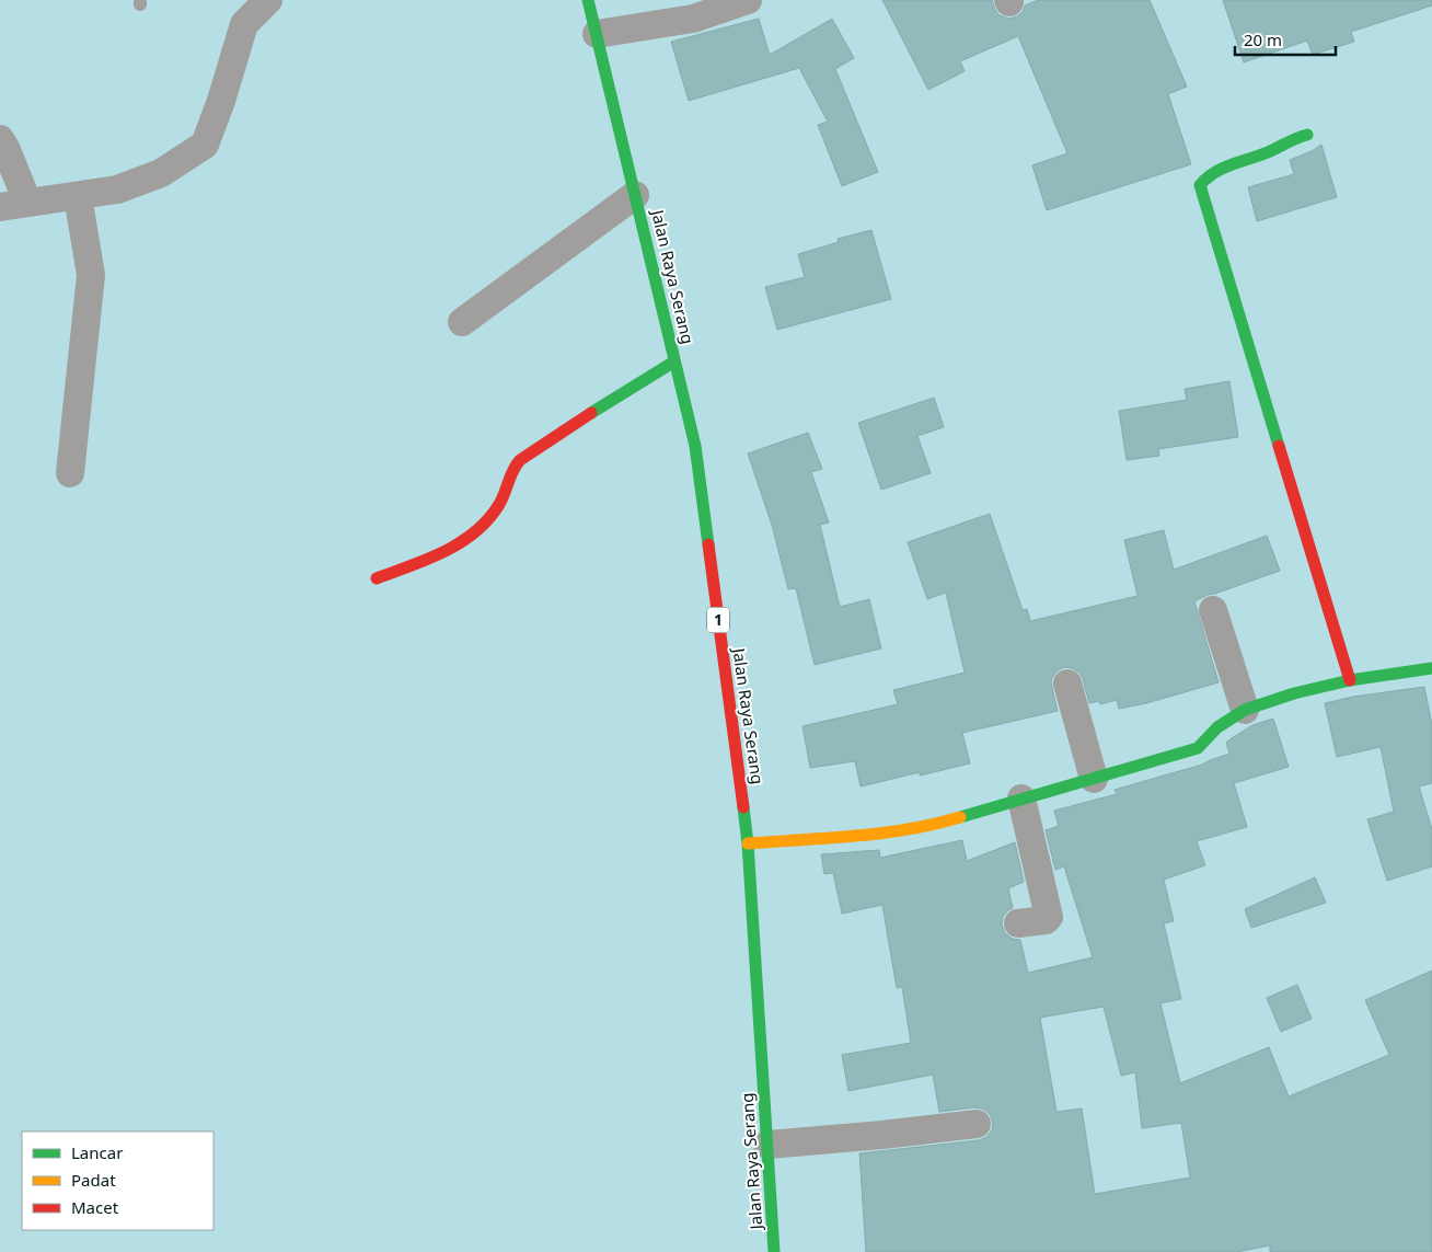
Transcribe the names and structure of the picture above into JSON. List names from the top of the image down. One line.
{"streets":{"main road":["Jalan Raya Serang","1"]},"legend":["Lancar","Padat","Macet"],"scale_bar":"20 m"}
